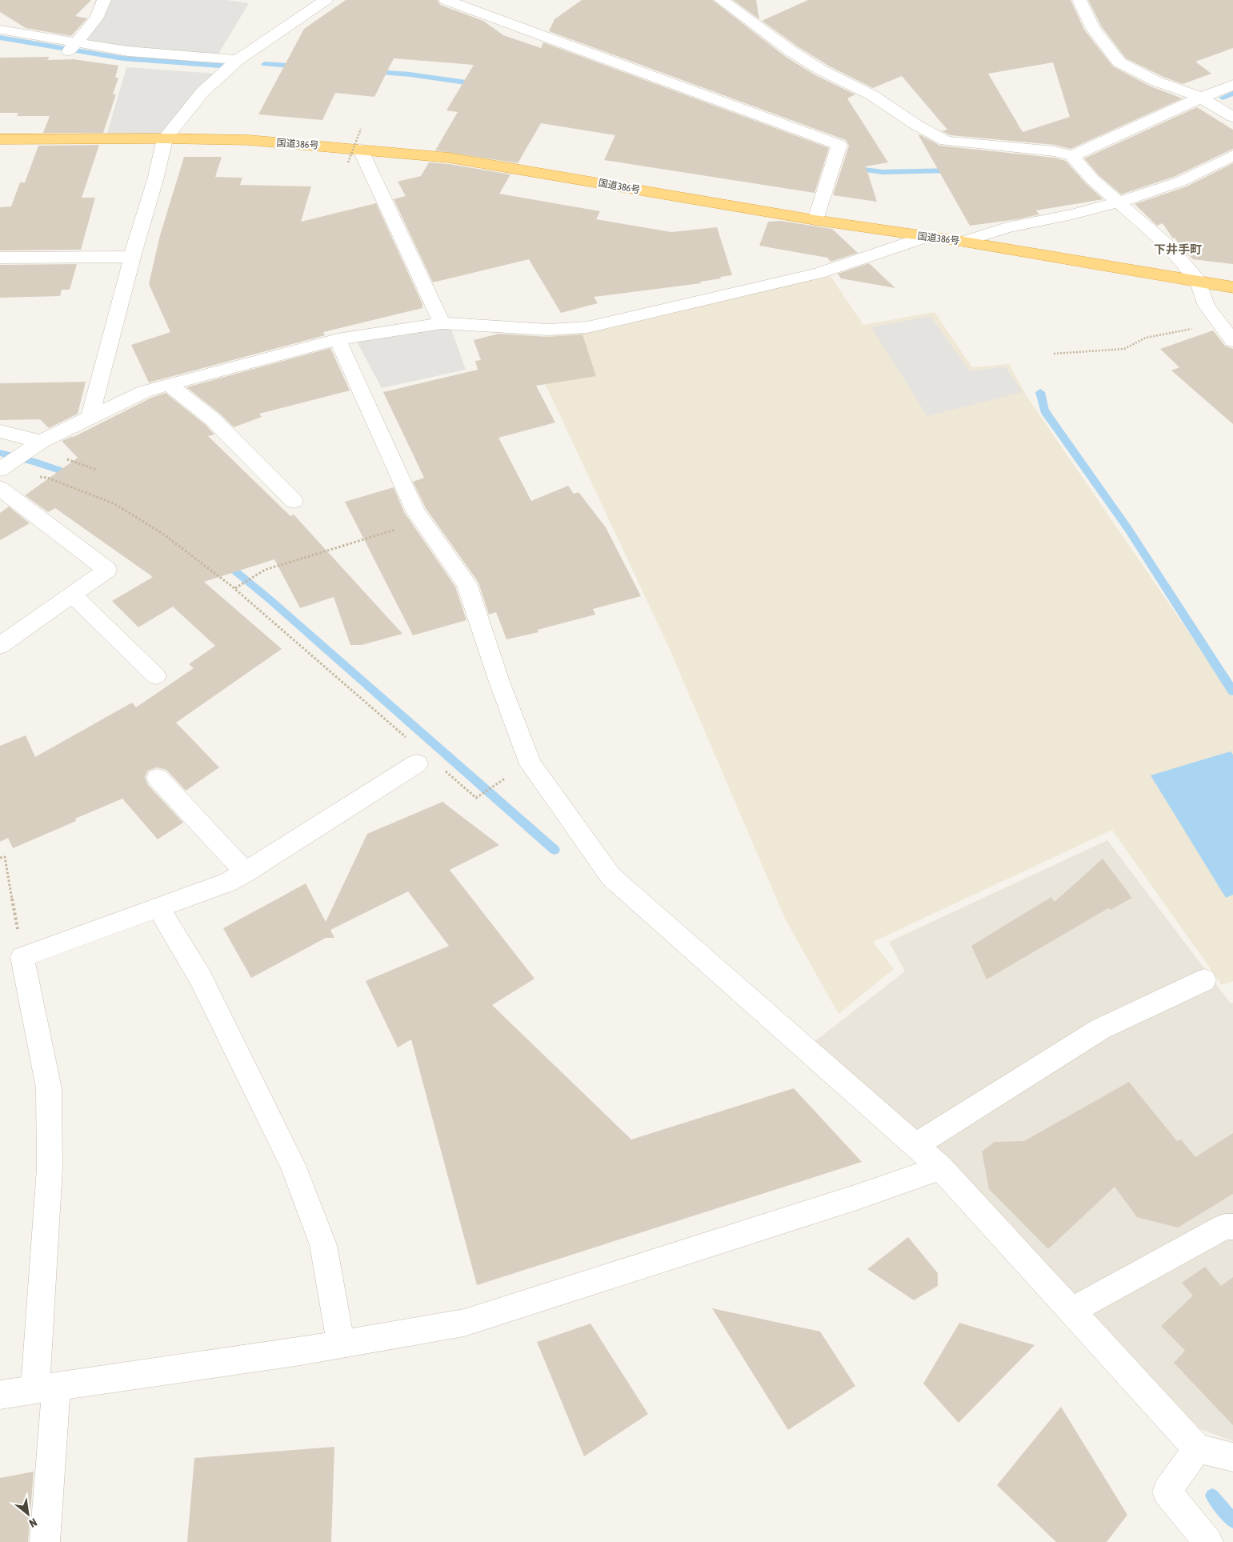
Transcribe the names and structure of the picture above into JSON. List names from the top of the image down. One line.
{"streets":{"highway":["国道386号"]},"districts":["下井手町"],"north":"bottom right"}
